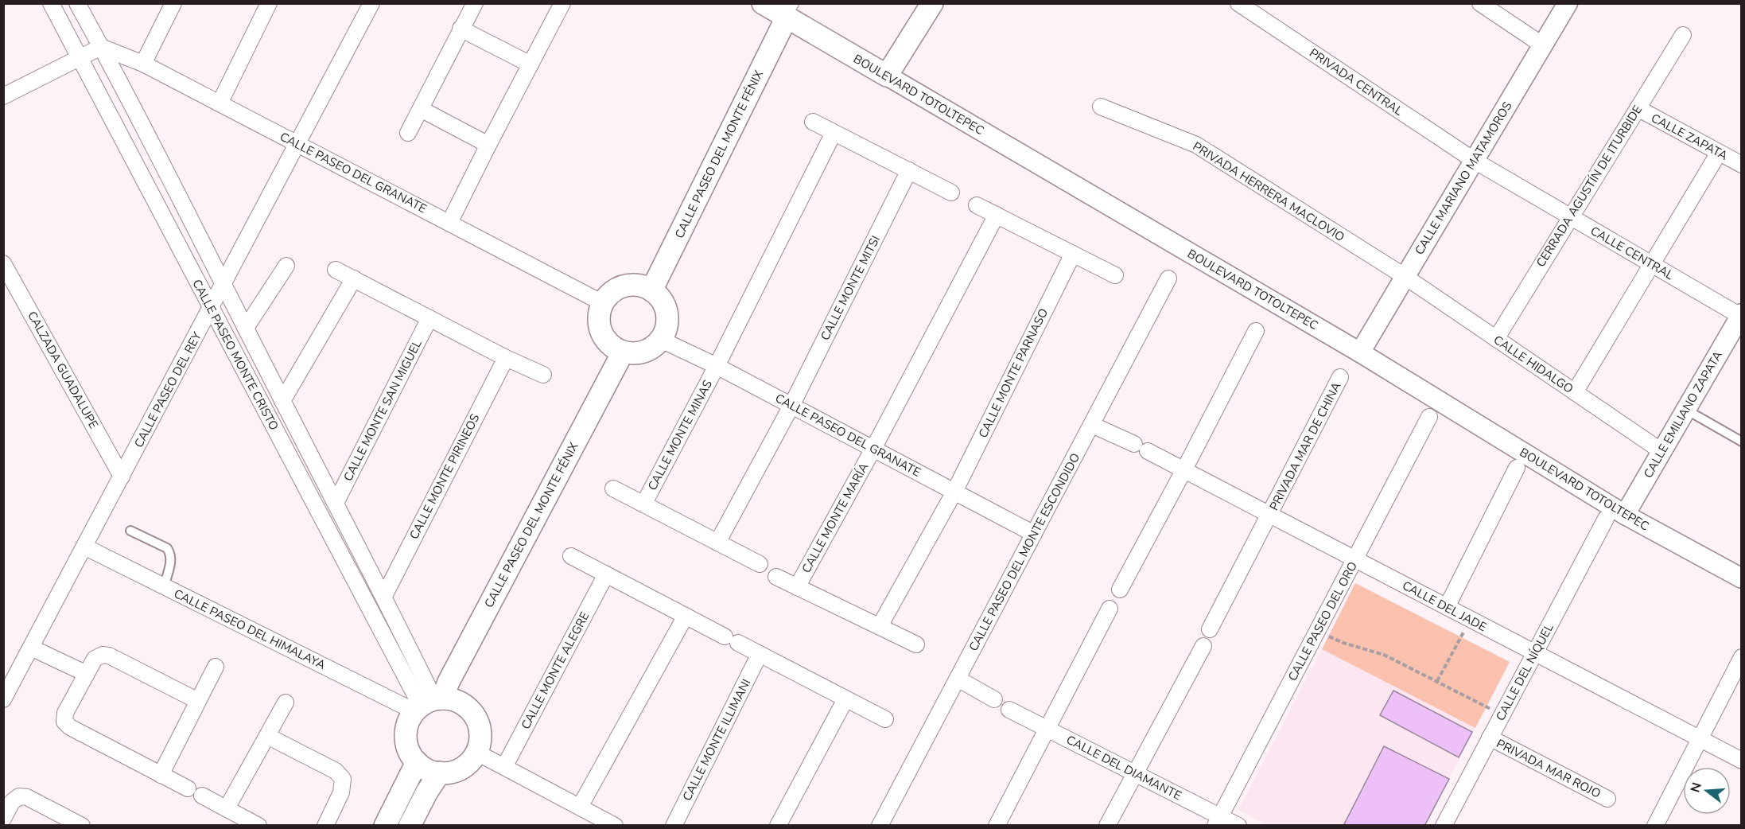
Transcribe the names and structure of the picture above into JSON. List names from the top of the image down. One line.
{"streets":{"main road":["BOULEVARD TOTOLTEPEC","CALLE PASEO DEL MONTE FÉNIX"],"street":["PRIVADA CENTRAL","CALLE ZAPATA","CALLE PASEO DEL GRANATE","CALLE MARIANO MATAMOROS","CERRADA AGUSTÍN DE ITURBIDE","PRIVADA HERRERA MACLOVIO","CALLE CENTRAL","CALLE MONTE MITSI","CALLE PASEO MONTE CRISTO","CALLE HIDALGO","CALZADA GUADALUPE","CALLE MONTE PARNASO","CALLE PASEO DEL REY","CALLE MONTE SAN MIGUEL","CALLE EMILIANO ZAPATA","CALLE MONTE MINAS","PRIVADA MAR DE CHINA","CALLE MONTE PIRINEOS","CALLE MONTE MARÍA","CALLE PASEO DEL MONTE ESCONDIDO","CALLE DEL JADE","CALLE PASEO DEL ORO","CALLE PASEO DEL HIMALAYA","CALLE MONTE ALEGRE","CALLE DEL NÍQUEL","CALLE MONTE ILLIMANI","CALLE DEL DIAMANTE","PRIVADA MAR ROJO"]},"crossings":[["PRIVADA CENTRAL","CALLE MARIANO MATAMOROS"],["PRIVADA CENTRAL","CALLE CENTRAL"],["BOULEVARD TOTOLTEPEC","CALLE PASEO DEL MONTE FÉNIX"],["BOULEVARD TOTOLTEPEC","CALLE MARIANO MATAMOROS"],["BOULEVARD TOTOLTEPEC","CALLE EMILIANO ZAPATA"],["CALLE ZAPATA","CERRADA AGUSTÍN DE ITURBIDE"],["CALLE PASEO DEL MONTE FÉNIX","CALLE PASEO DEL GRANATE"],["CALLE PASEO DEL MONTE FÉNIX","CALLE PASEO MONTE CRISTO"],["CALLE PASEO DEL MONTE FÉNIX","CALLE PASEO DEL HIMALAYA"],["CALLE PASEO DEL GRANATE","CALLE MONTE MITSI"],["CALLE PASEO DEL GRANATE","CALLE PASEO MONTE CRISTO"],["CALLE PASEO DEL GRANATE","CALLE MONTE PARNASO"],["CALLE PASEO DEL GRANATE","CALLE PASEO DEL REY"],["CALLE PASEO DEL GRANATE","CALLE MONTE MINAS"],["CALLE PASEO DEL GRANATE","CALLE MONTE MARÍA"],["CALLE PASEO DEL GRANATE","CALLE PASEO DEL MONTE ESCONDIDO"],["CALLE MARIANO MATAMOROS","PRIVADA HERRERA MACLOVIO"],["CALLE MARIANO MATAMOROS","CALLE CENTRAL"],["CALLE MARIANO MATAMOROS","CALLE HIDALGO"],["CERRADA AGUSTÍN DE ITURBIDE","CALLE CENTRAL"],["CERRADA AGUSTÍN DE ITURBIDE","CALLE HIDALGO"],["PRIVADA HERRERA MACLOVIO","CALLE HIDALGO"],["CALLE CENTRAL","CALLE EMILIANO ZAPATA"],["CALLE PASEO MONTE CRISTO","CALLE PASEO DEL REY"],["CALLE PASEO MONTE CRISTO","CALLE MONTE SAN MIGUEL"],["CALLE PASEO MONTE CRISTO","CALLE MONTE PIRINEOS"],["CALLE PASEO MONTE CRISTO","CALLE PASEO DEL HIMALAYA"],["CALLE HIDALGO","CALLE EMILIANO ZAPATA"],["CALZADA GUADALUPE","CALLE PASEO DEL REY"],["CALLE PASEO DEL REY","CALLE PASEO DEL HIMALAYA"],["PRIVADA MAR DE CHINA","CALLE DEL JADE"],["CALLE PASEO DEL MONTE ESCONDIDO","CALLE DEL JADE"],["CALLE DEL JADE","CALLE PASEO DEL ORO"],["CALLE DEL JADE","CALLE DEL NÍQUEL"],["CALLE PASEO DEL ORO","CALLE DEL DIAMANTE"],["CALLE DEL NÍQUEL","PRIVADA MAR ROJO"]],"north":"left"}
